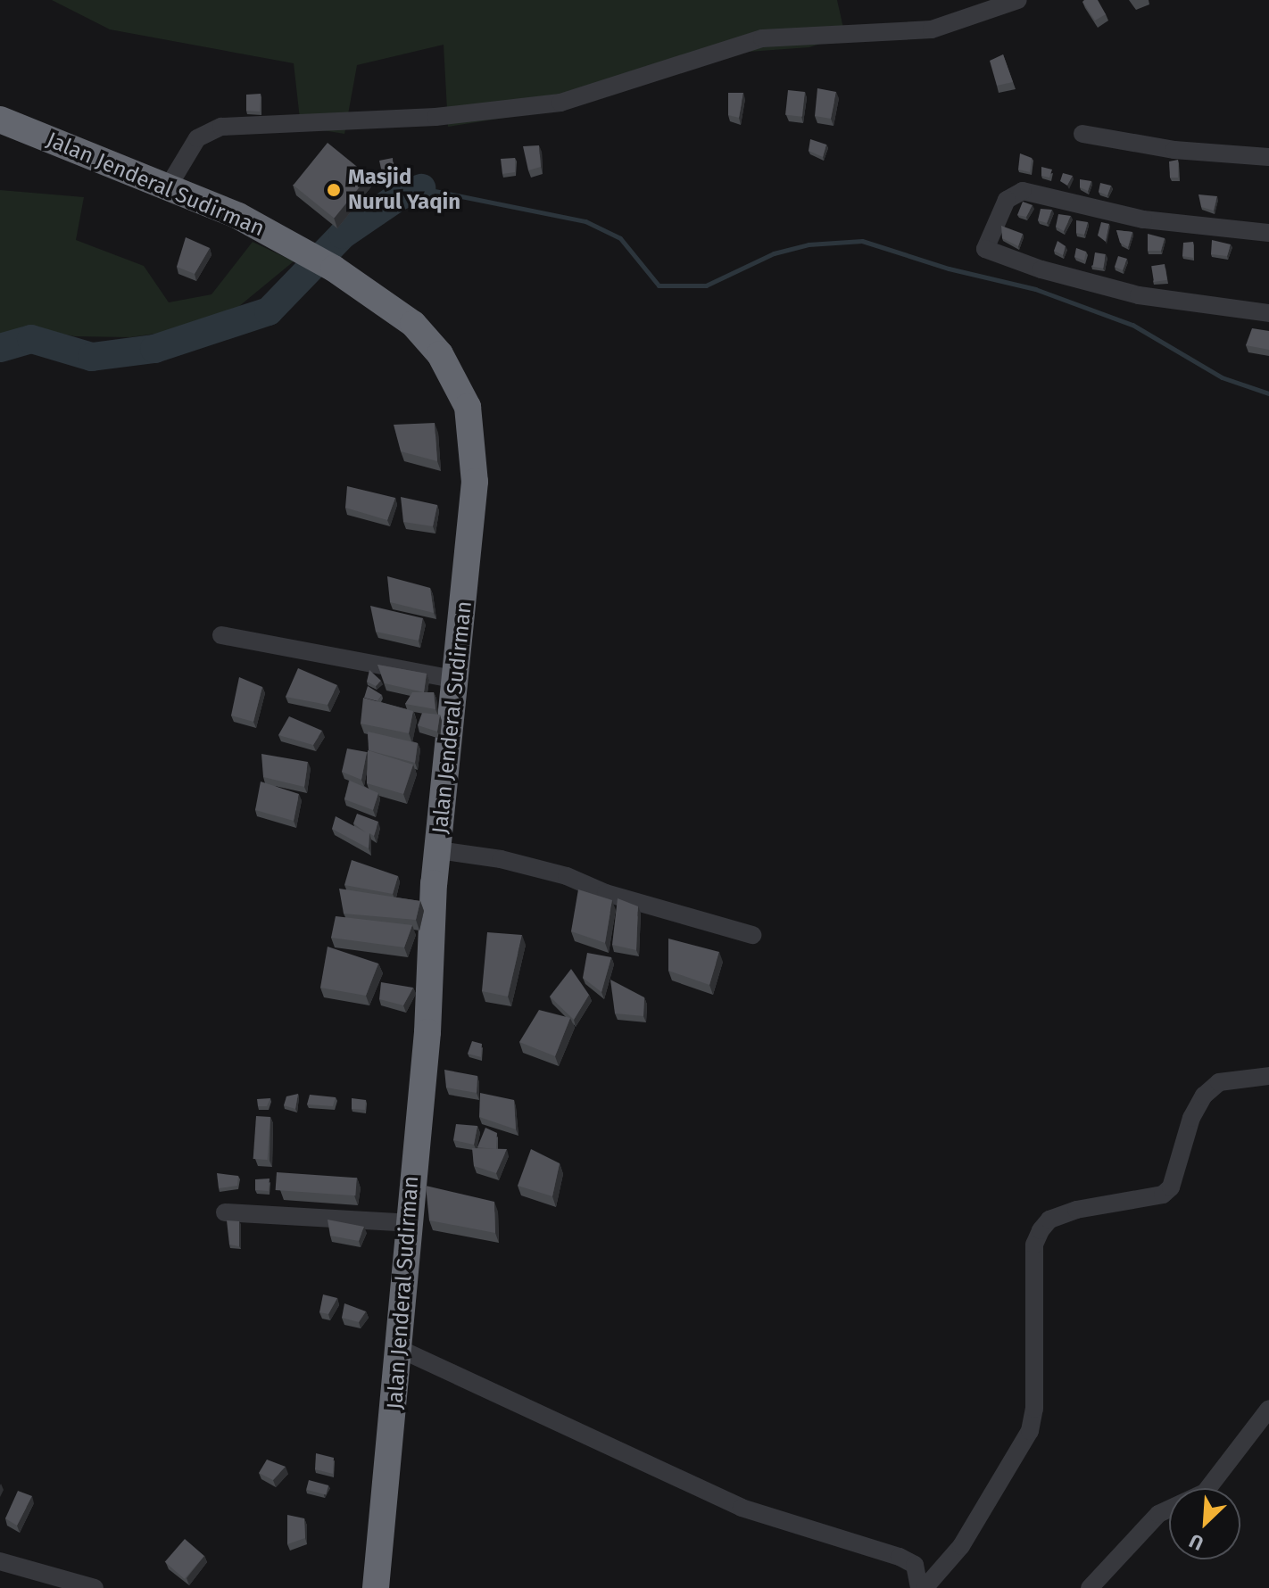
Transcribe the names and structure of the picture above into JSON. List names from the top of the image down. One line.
{"streets":{"highway":["Jalan Jenderal Sudirman"]},"places":["Masjid Nurul Yaqin"],"north":"bottom left"}
